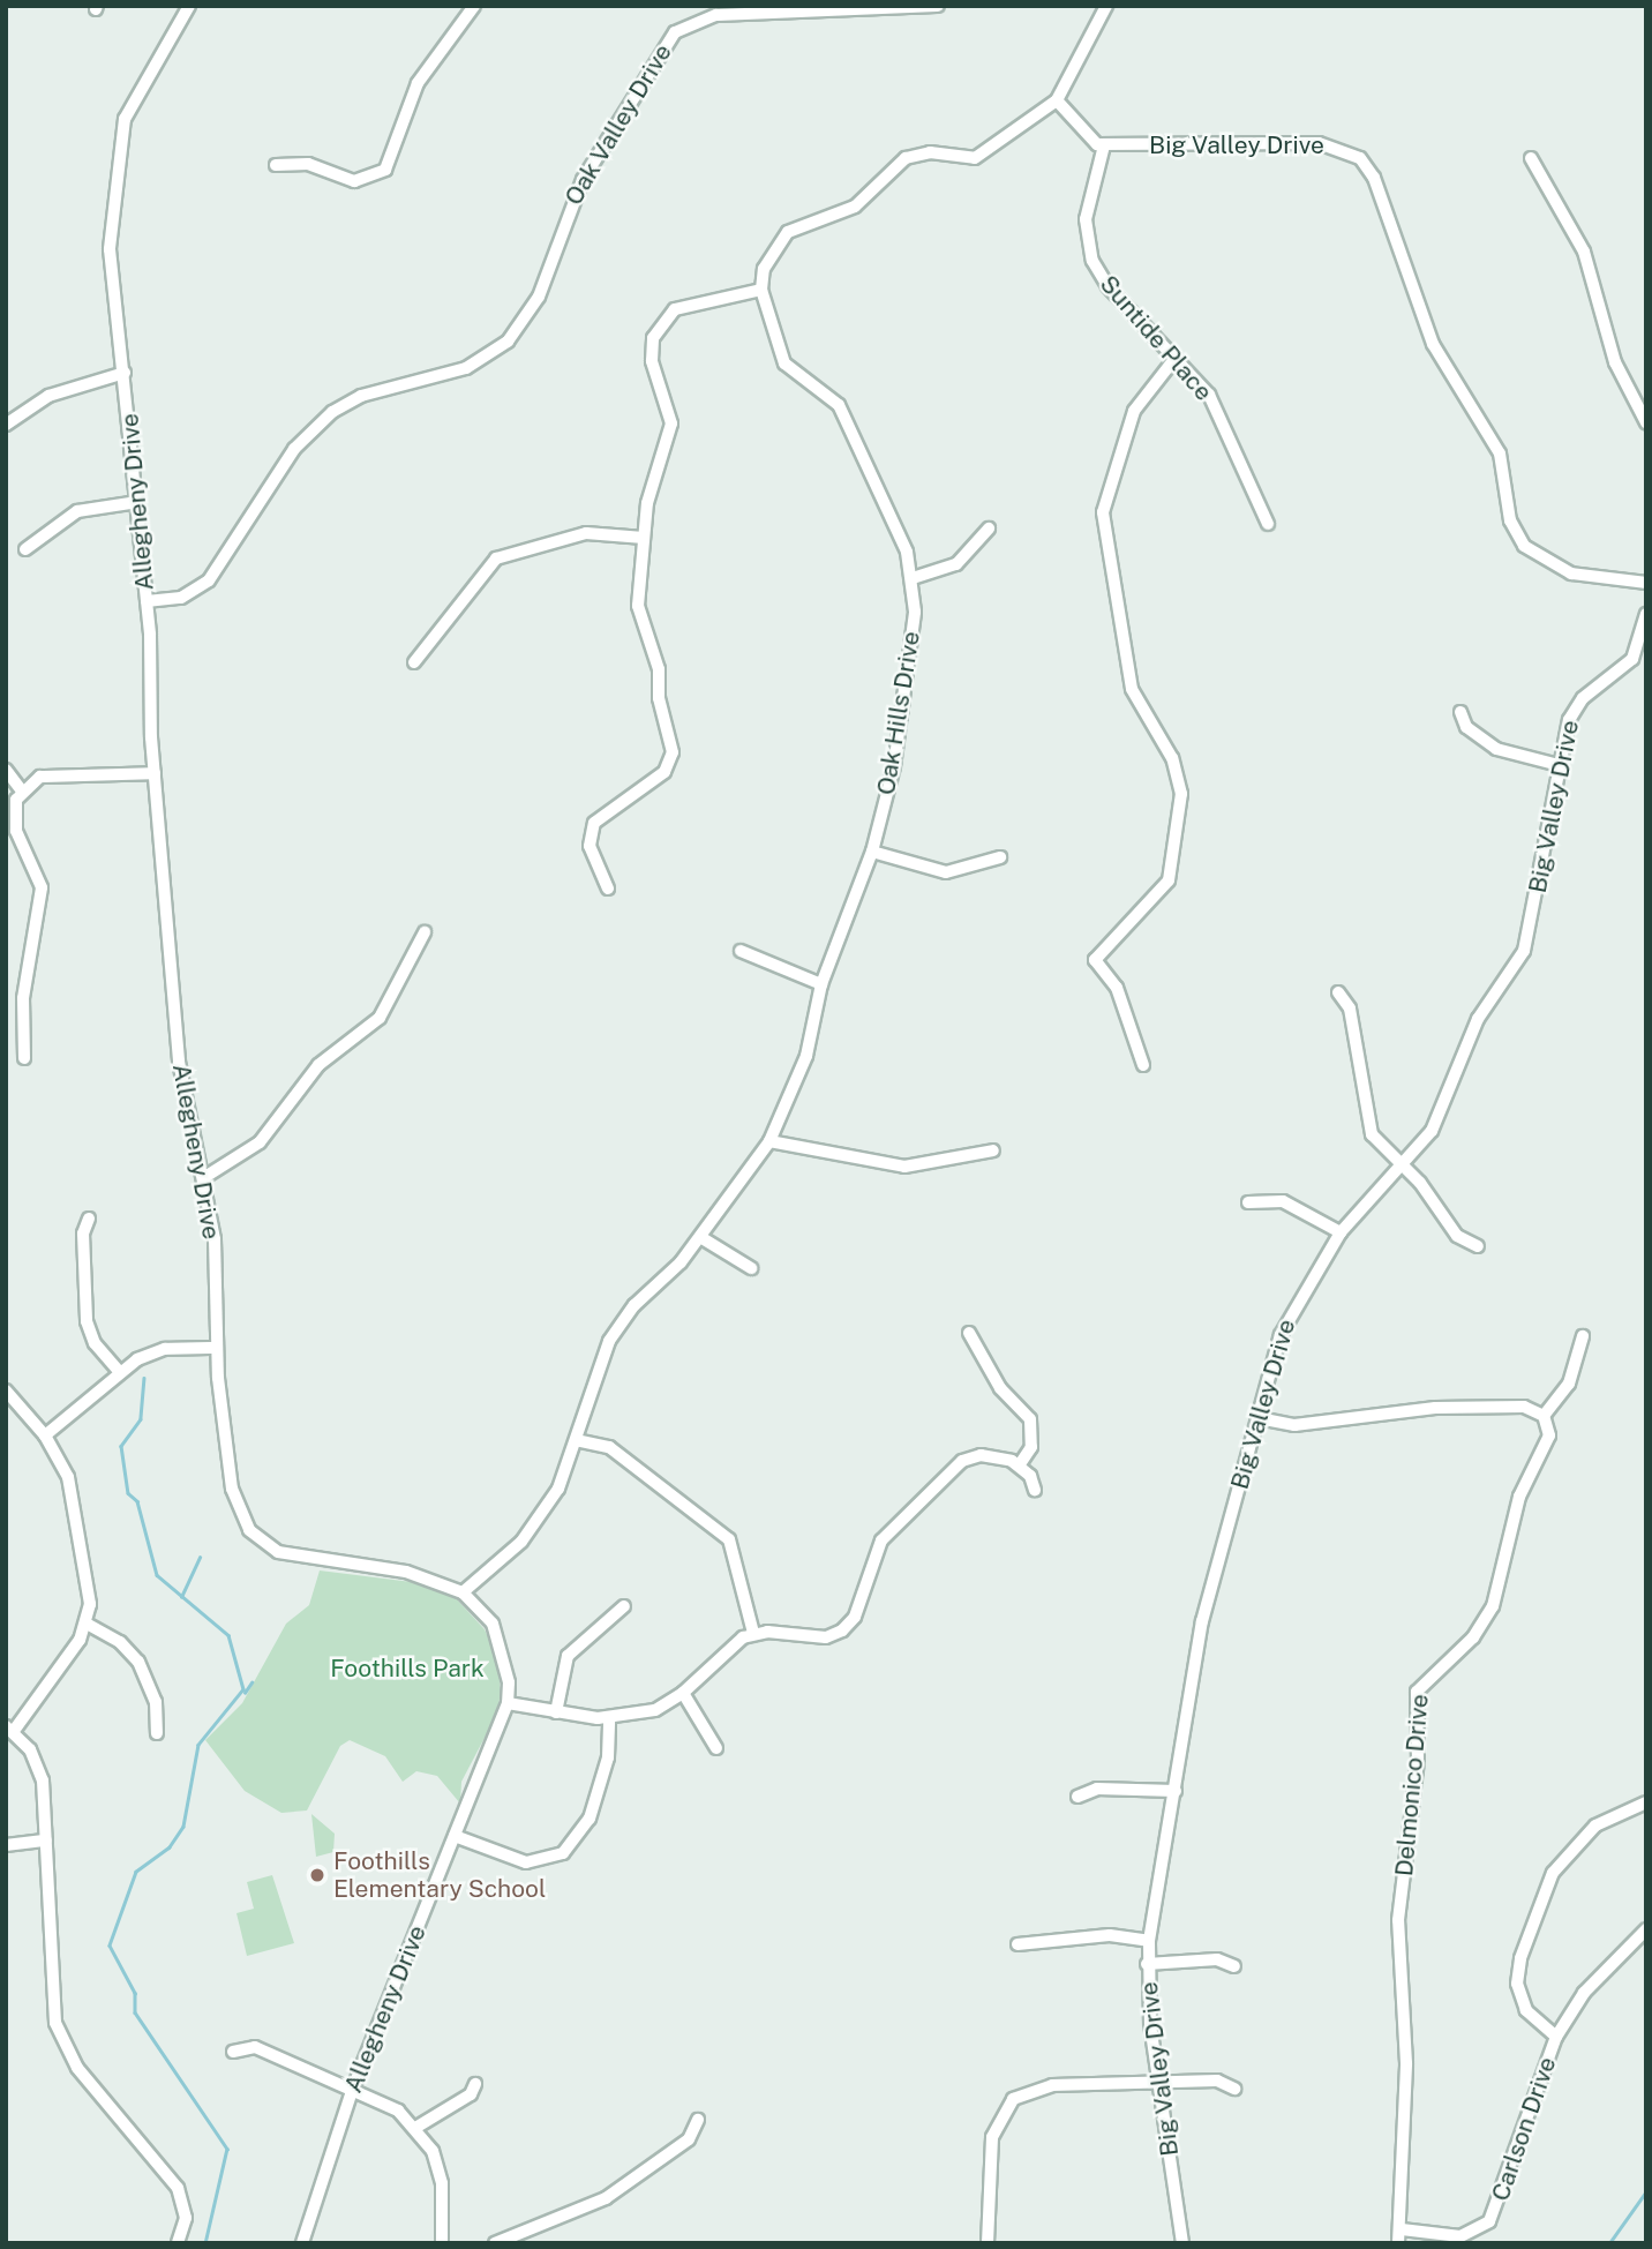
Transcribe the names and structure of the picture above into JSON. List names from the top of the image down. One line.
{"streets":{"street":["Oak Valley Drive","Big Valley Drive","Suntide Place","Allegheny Drive","Oak Hills Drive","Delmonico Drive","Carlson Drive"]},"crossings":[["Oak Valley Drive","Allegheny Drive"],["Big Valley Drive","Suntide Place"],["Allegheny Drive","Oak Hills Drive"],["Delmonico Drive","Carlson Drive"]],"parks":["Foothills Park"],"places":["Foothills Elementary School"]}
